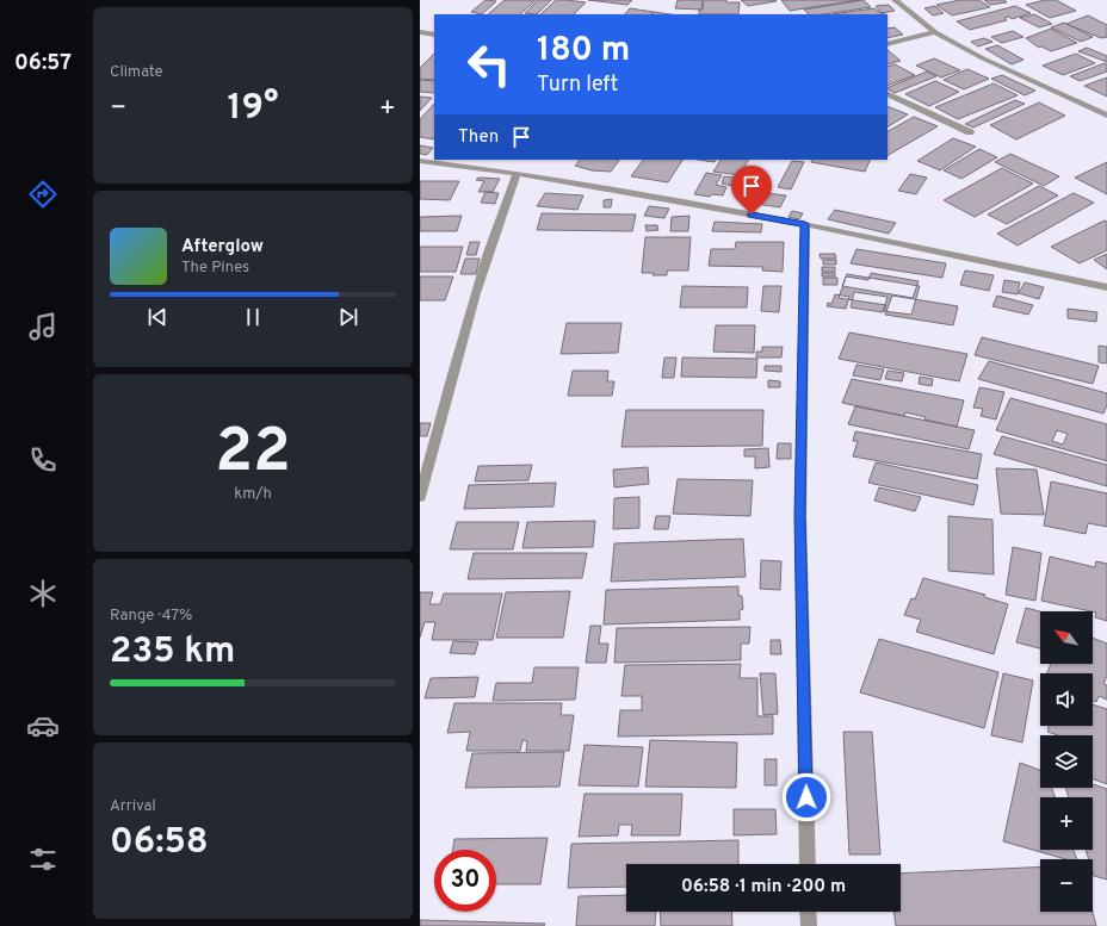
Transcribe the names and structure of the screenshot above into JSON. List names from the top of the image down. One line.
{"north":"top left","page":{"tabs":"06:57","tile":["Climate",["22","km/h"],["Range · 47%","235 km"],["Arrival","06:58"]],"turn":["180 m","Turn left"],"heat":["−","19°","+"],"then":"Then","song":["Afterglow","The Pines"],"map_buttons":["+","−"],"limit":"30","trip":"06:58 · 1 min · 200 m"}}
